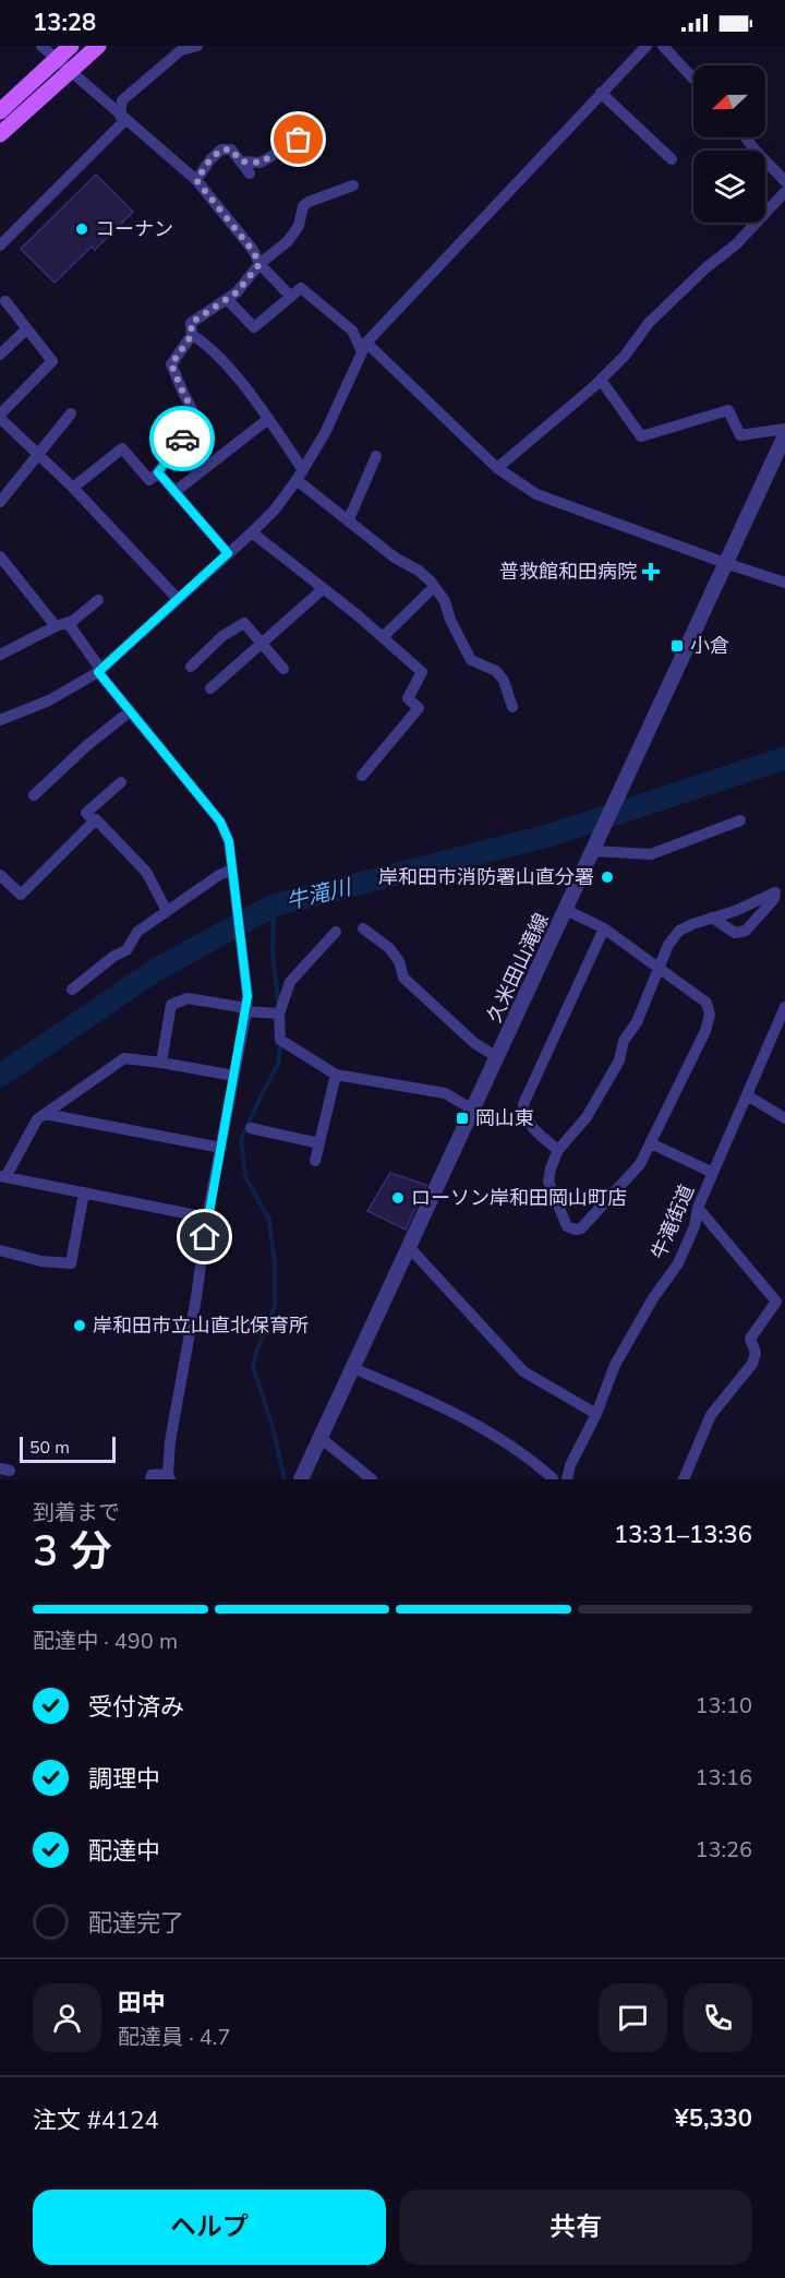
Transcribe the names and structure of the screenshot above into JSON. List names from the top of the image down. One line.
{"streets":{"street":["久米田山滝線","牛滝街道"]},"water":["牛滝川"],"places":{"other":["コーナン","岸和田市消防署山直分署","ローソン岸和田岡山町店","岸和田市立山直北保育所"],"health":["普救館和田病院"],"transit":["小倉","岡山東"]},"scale_bar":"50 m","north":"left","page":{"status":"13:28","scale":"50 m","heading":["3 分","到着まで","13:31–13:36"],"panel":["田中","配達員 · 4.7","注文 #4124","¥5,330"],"bar":"配達中 · 490 m","list":[["受付済み","13:10"],["調理中","13:16"],["配達中","13:26"],"配達完了"],"buttons":["ヘルプ","共有"]}}
